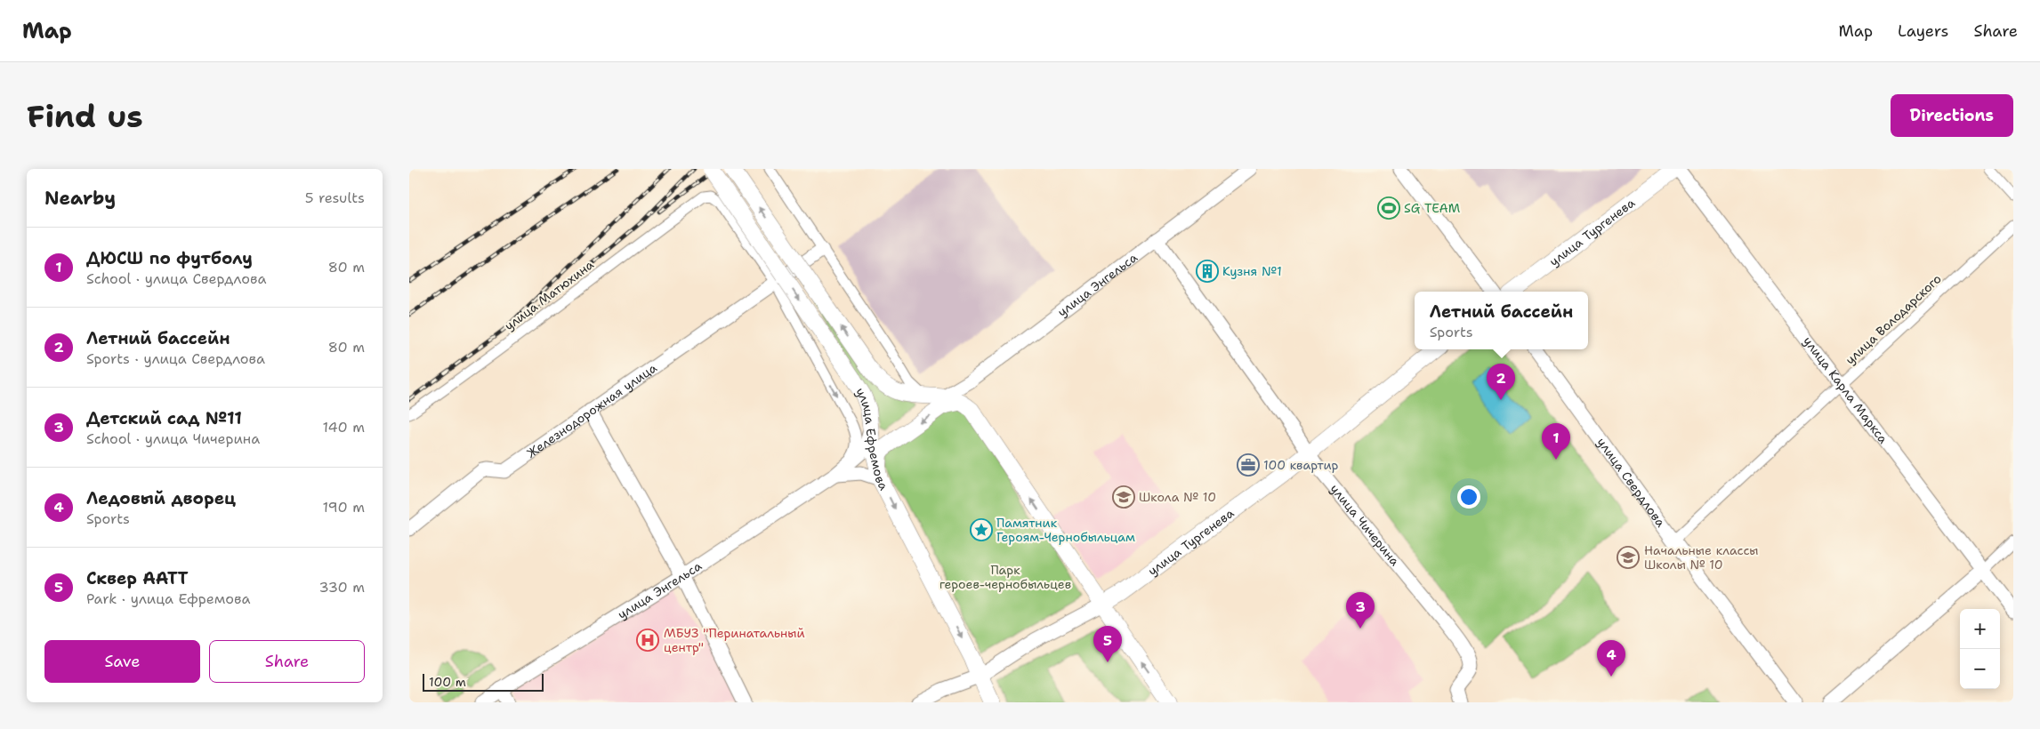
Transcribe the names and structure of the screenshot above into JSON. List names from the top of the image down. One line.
{"streets":{"main road":["улица Тургенева","улица Ефремова"],"street":["улица Энгельса","улица Матюхина","улица Володарского","улица Карла Маркса","Железнодорожная улица","улица Свердлова","улица Чичерина"]},"crossings":[["улица Тургенева","улица Карла Маркса"],["улица Тургенева","улица Ефремова"],["улица Тургенева","улица Чичерина"],["улица Энгельса","улица Ефремова"],["улица Энгельса","улица Чичерина"],["улица Матюхина","улица Ефремова"],["улица Володарского","улица Карла Маркса"],["улица Володарского","улица Свердлова"],["Железнодорожная улица","улица Ефремова"]],"parks":["Парк героев-чернобыльцев"],"places":{"sports":["SG TEAM"],"building":["Кузня №1"],"office":["100 квартир"],"school or university":["Школа № 10","Начальные классы Школы № 10"],"place":["Памятник Героям-Чернобыльцам"],"hospital":["МБУЗ \"Перинатальный центр\""]},"scale_bar":"100 m","page":{"header":"Map","nav":["Map","Layers","Share"],"buttons":["Directions",["Save","Share"]],"title":"Find us","heading":["Nearby","5 results"],"list":[{"mark":"1","name":"ДЮСШ по футболу","note":"School · улица Свердлова","value":"80 m"},{"mark":"2","name":"Летний бассейн","note":"Sports · улица Свердлова","value":"80 m"},{"mark":"3","name":"Детский сад №11","note":"School · улица Чичерина","value":"140 m"},{"mark":"4","name":"Ледовый дворец","note":"Sports","value":"190 m"},{"mark":"5","name":"Сквер ААТТ","note":"Park · улица Ефремова","value":"330 m"}],"popup":["Летний бассейн","Sports"],"pins":["2","1","3","5","4"],"map_buttons":["+","−"],"scale":"100 m"}}
